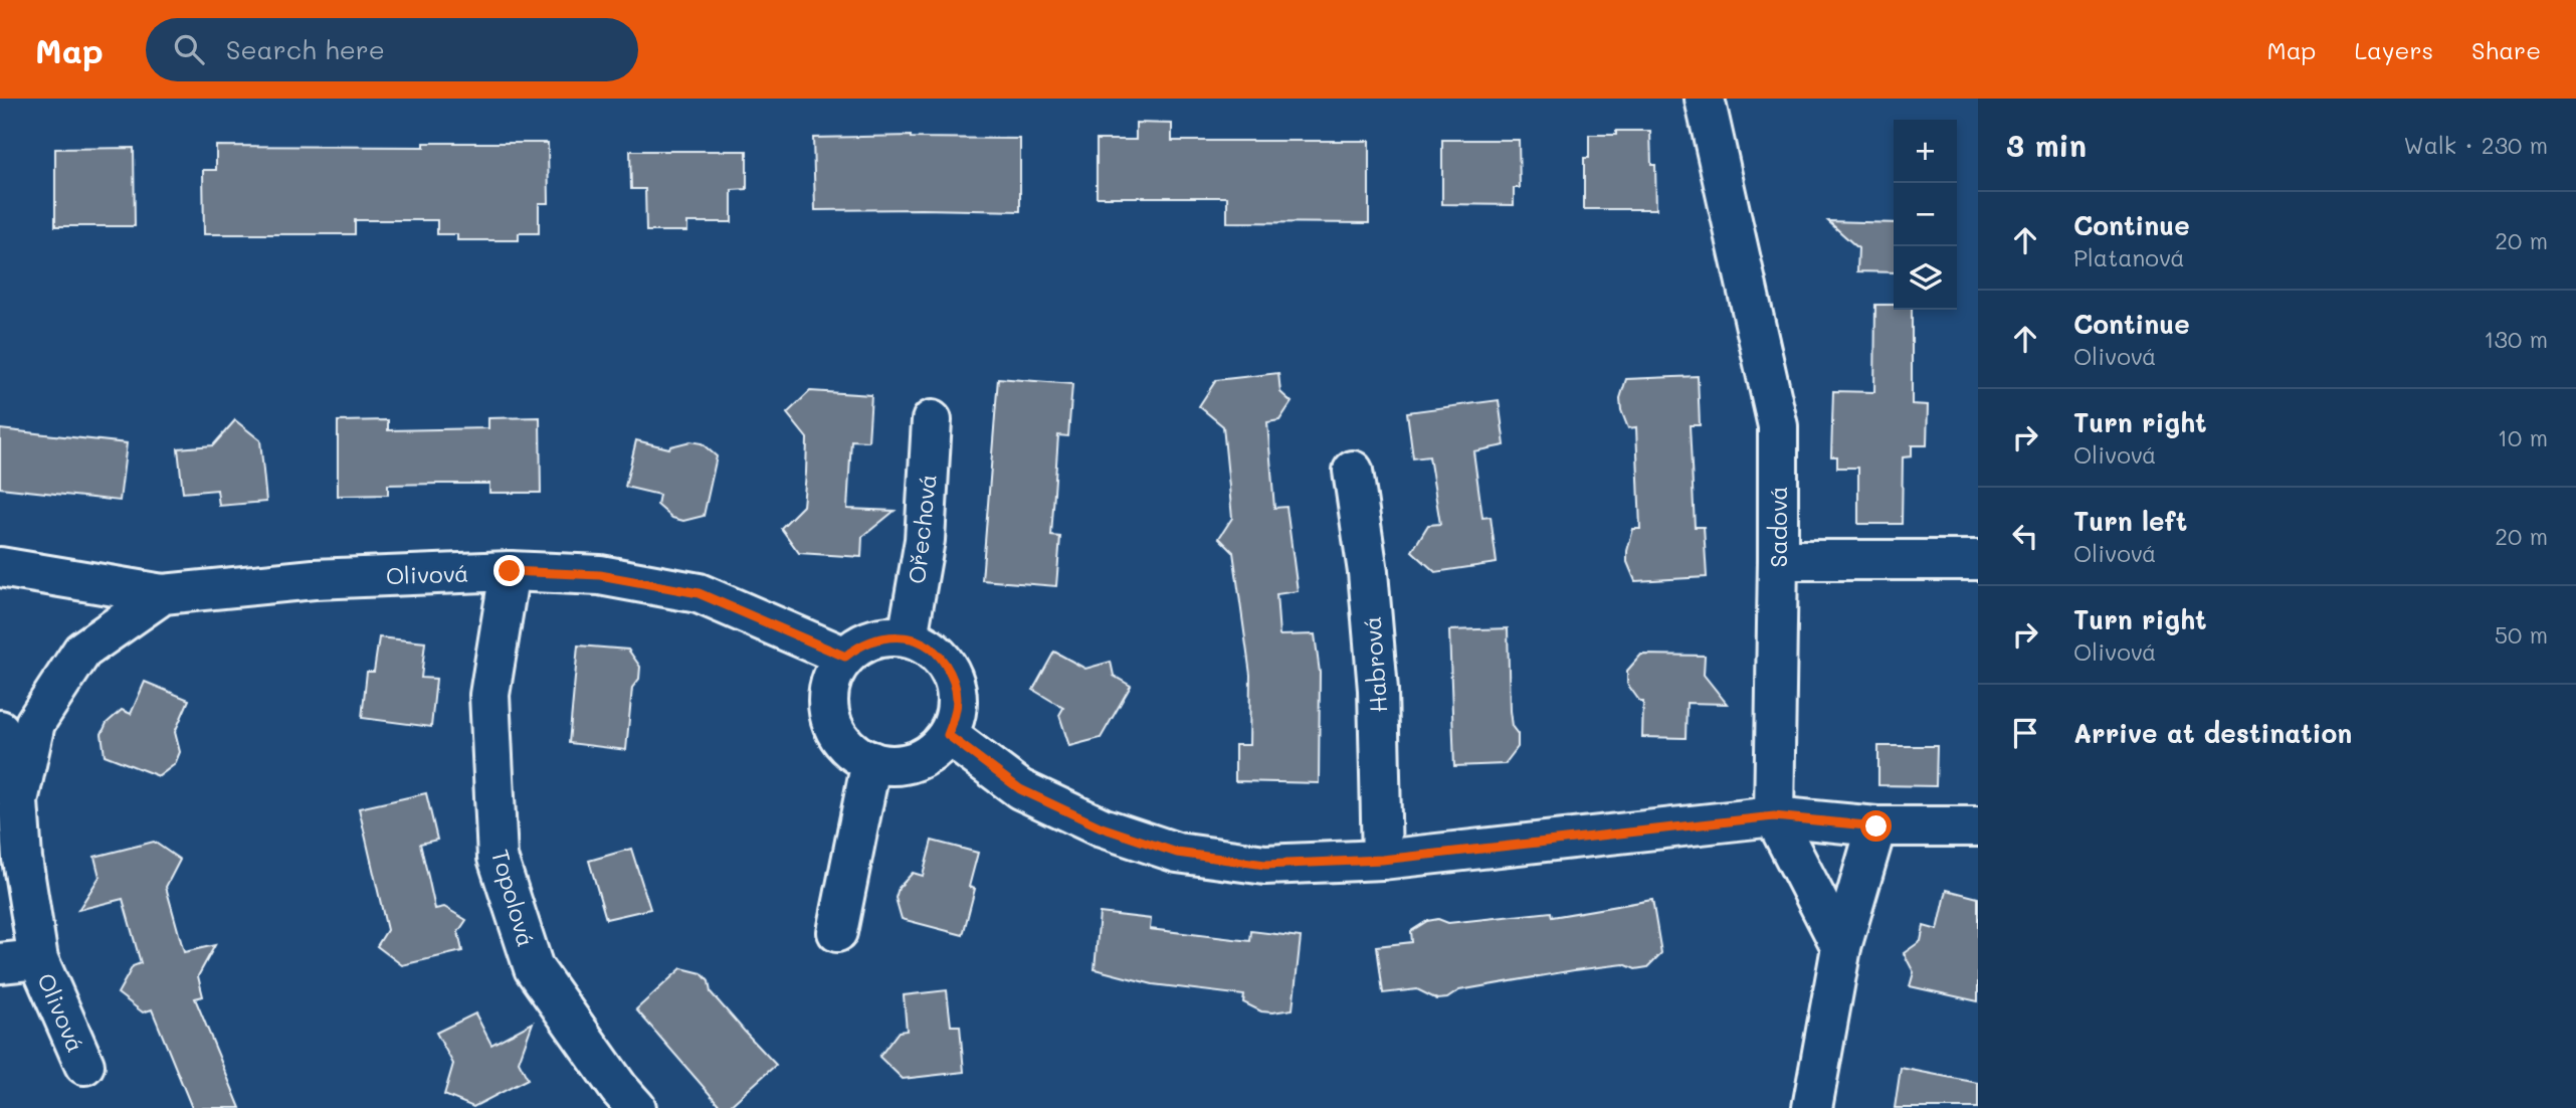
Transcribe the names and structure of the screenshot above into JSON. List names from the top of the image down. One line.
{"streets":{"street":["Sadová","Ořechová","Olivová","Habrová","Topolová"]},"crossings":[["Ořechová","Olivová"],["Olivová","Topolová"]],"page":{"header":"Map","search":"Search here","nav":["Map","Layers","Share"],"heading":["3 min","Walk · 230 m"],"map_buttons":["+","−"],"list":[["Continue","Platanová","20 m"],["Continue","Olivová","130 m"],["Turn right","Olivová","10 m"],["Turn left","Olivová","20 m"],["Turn right","Olivová","50 m"],"Arrive at destination"]}}
